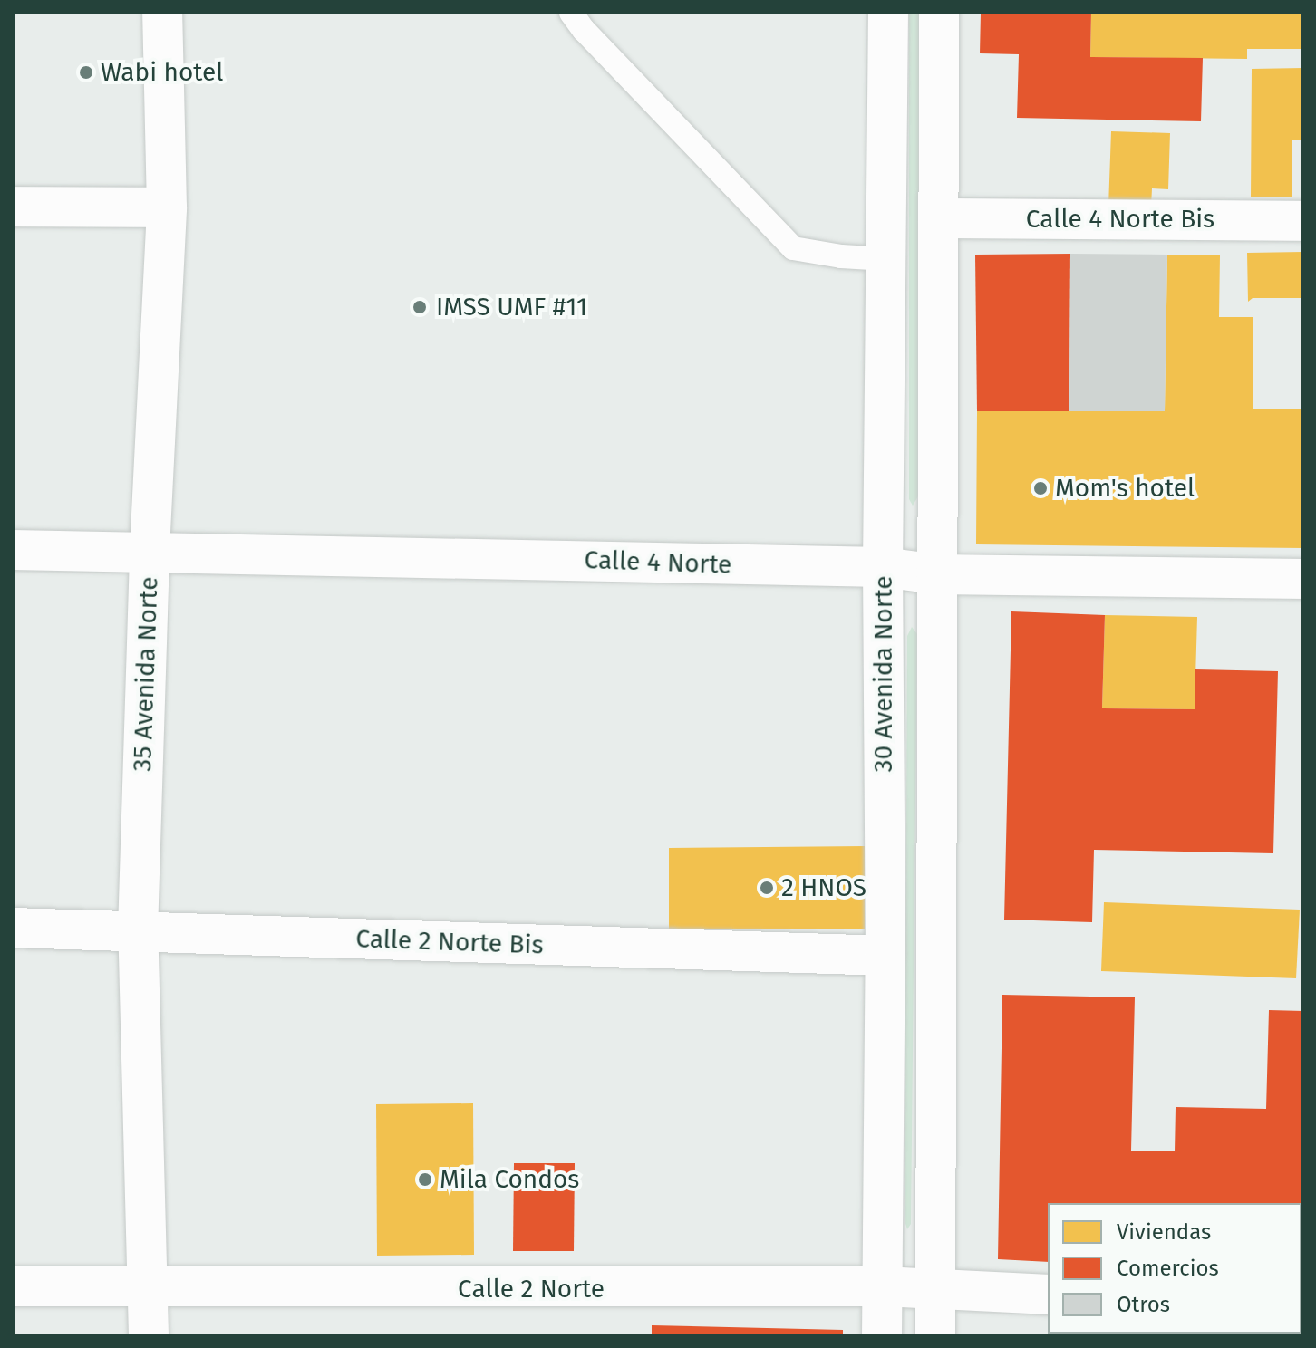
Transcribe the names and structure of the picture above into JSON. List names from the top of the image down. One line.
{"streets":{"street":["Calle 4 Norte Bis","Calle 4 Norte","35 Avenida Norte","30 Avenida Norte","Calle 2 Norte Bis","Calle 2 Norte"]},"crossings":[["Calle 4 Norte Bis","30 Avenida Norte"],["Calle 4 Norte","35 Avenida Norte"],["Calle 4 Norte","30 Avenida Norte"],["35 Avenida Norte","Calle 2 Norte Bis"],["35 Avenida Norte","Calle 2 Norte"],["30 Avenida Norte","Calle 2 Norte Bis"],["30 Avenida Norte","Calle 2 Norte"]],"places":["Wabi hotel","IMSS UMF #11","Mom's hotel","2 HNOS","Mila Condos"],"legend":["Viviendas","Comercios","Otros"]}
